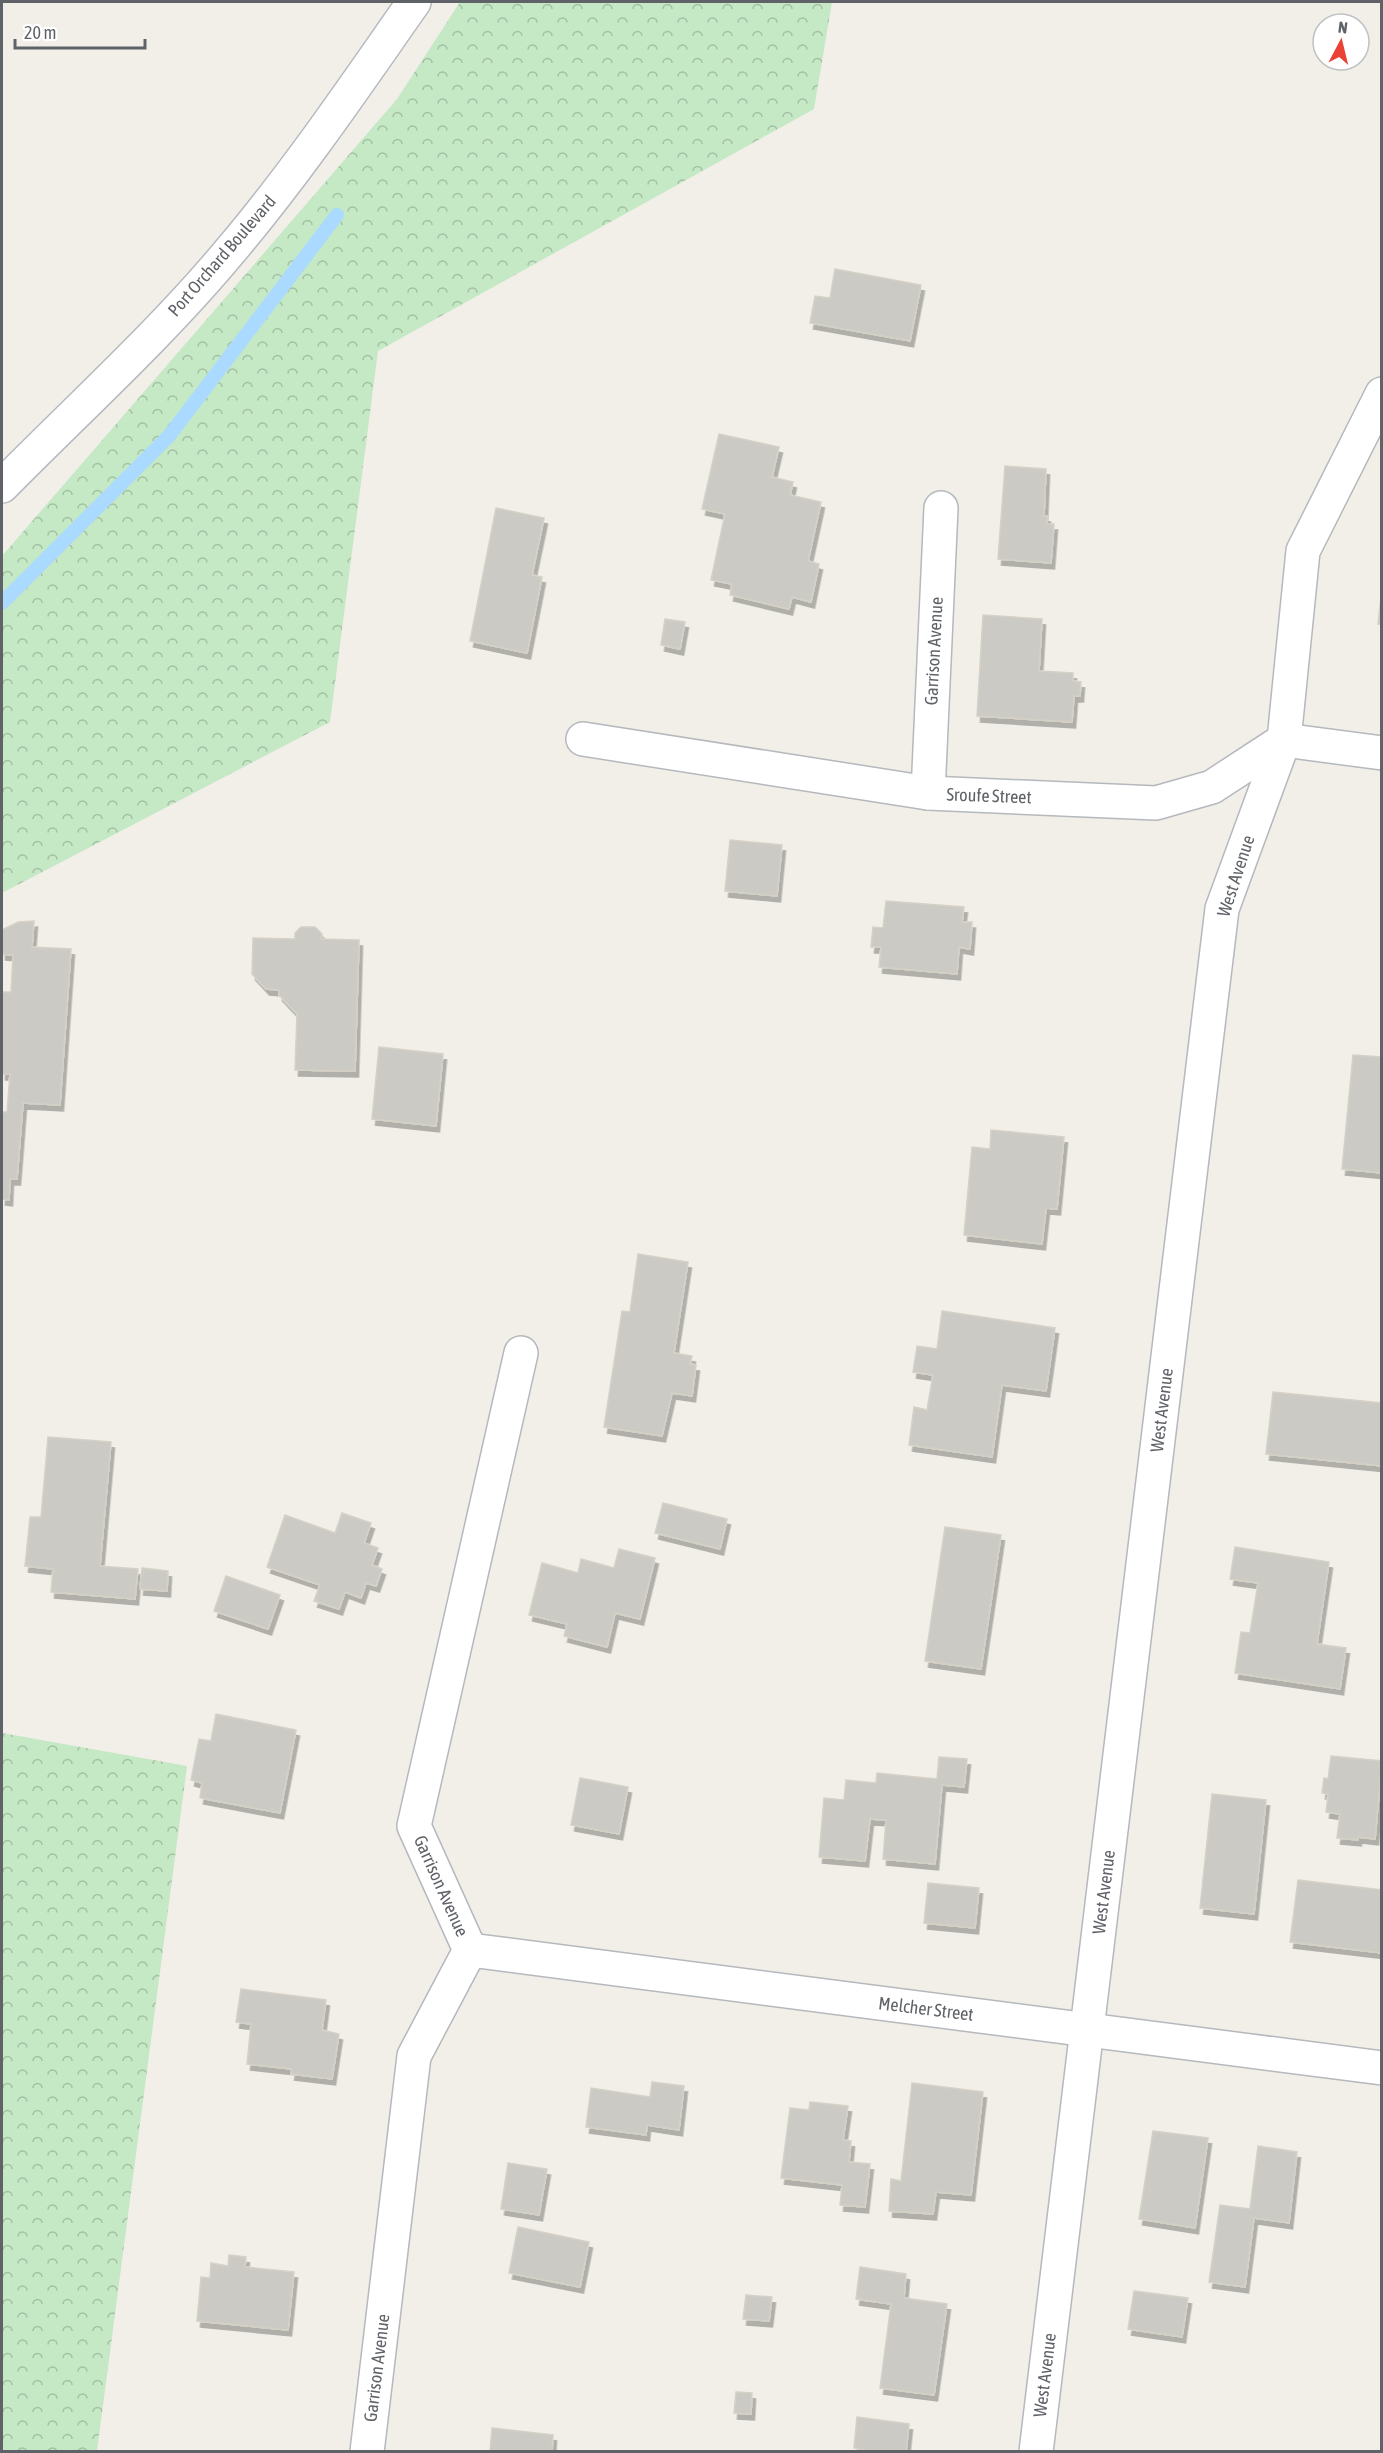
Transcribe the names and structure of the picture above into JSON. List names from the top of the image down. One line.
{"streets":{"street":["Port Orchard Boulevard","Garrison Avenue","Sroufe Street","West Avenue","Melcher Street"]},"crossings":[["Garrison Avenue","Sroufe Street"],["Garrison Avenue","Melcher Street"],["Sroufe Street","West Avenue"],["West Avenue","Melcher Street"]],"scale_bar":"20 m","north":"top"}
